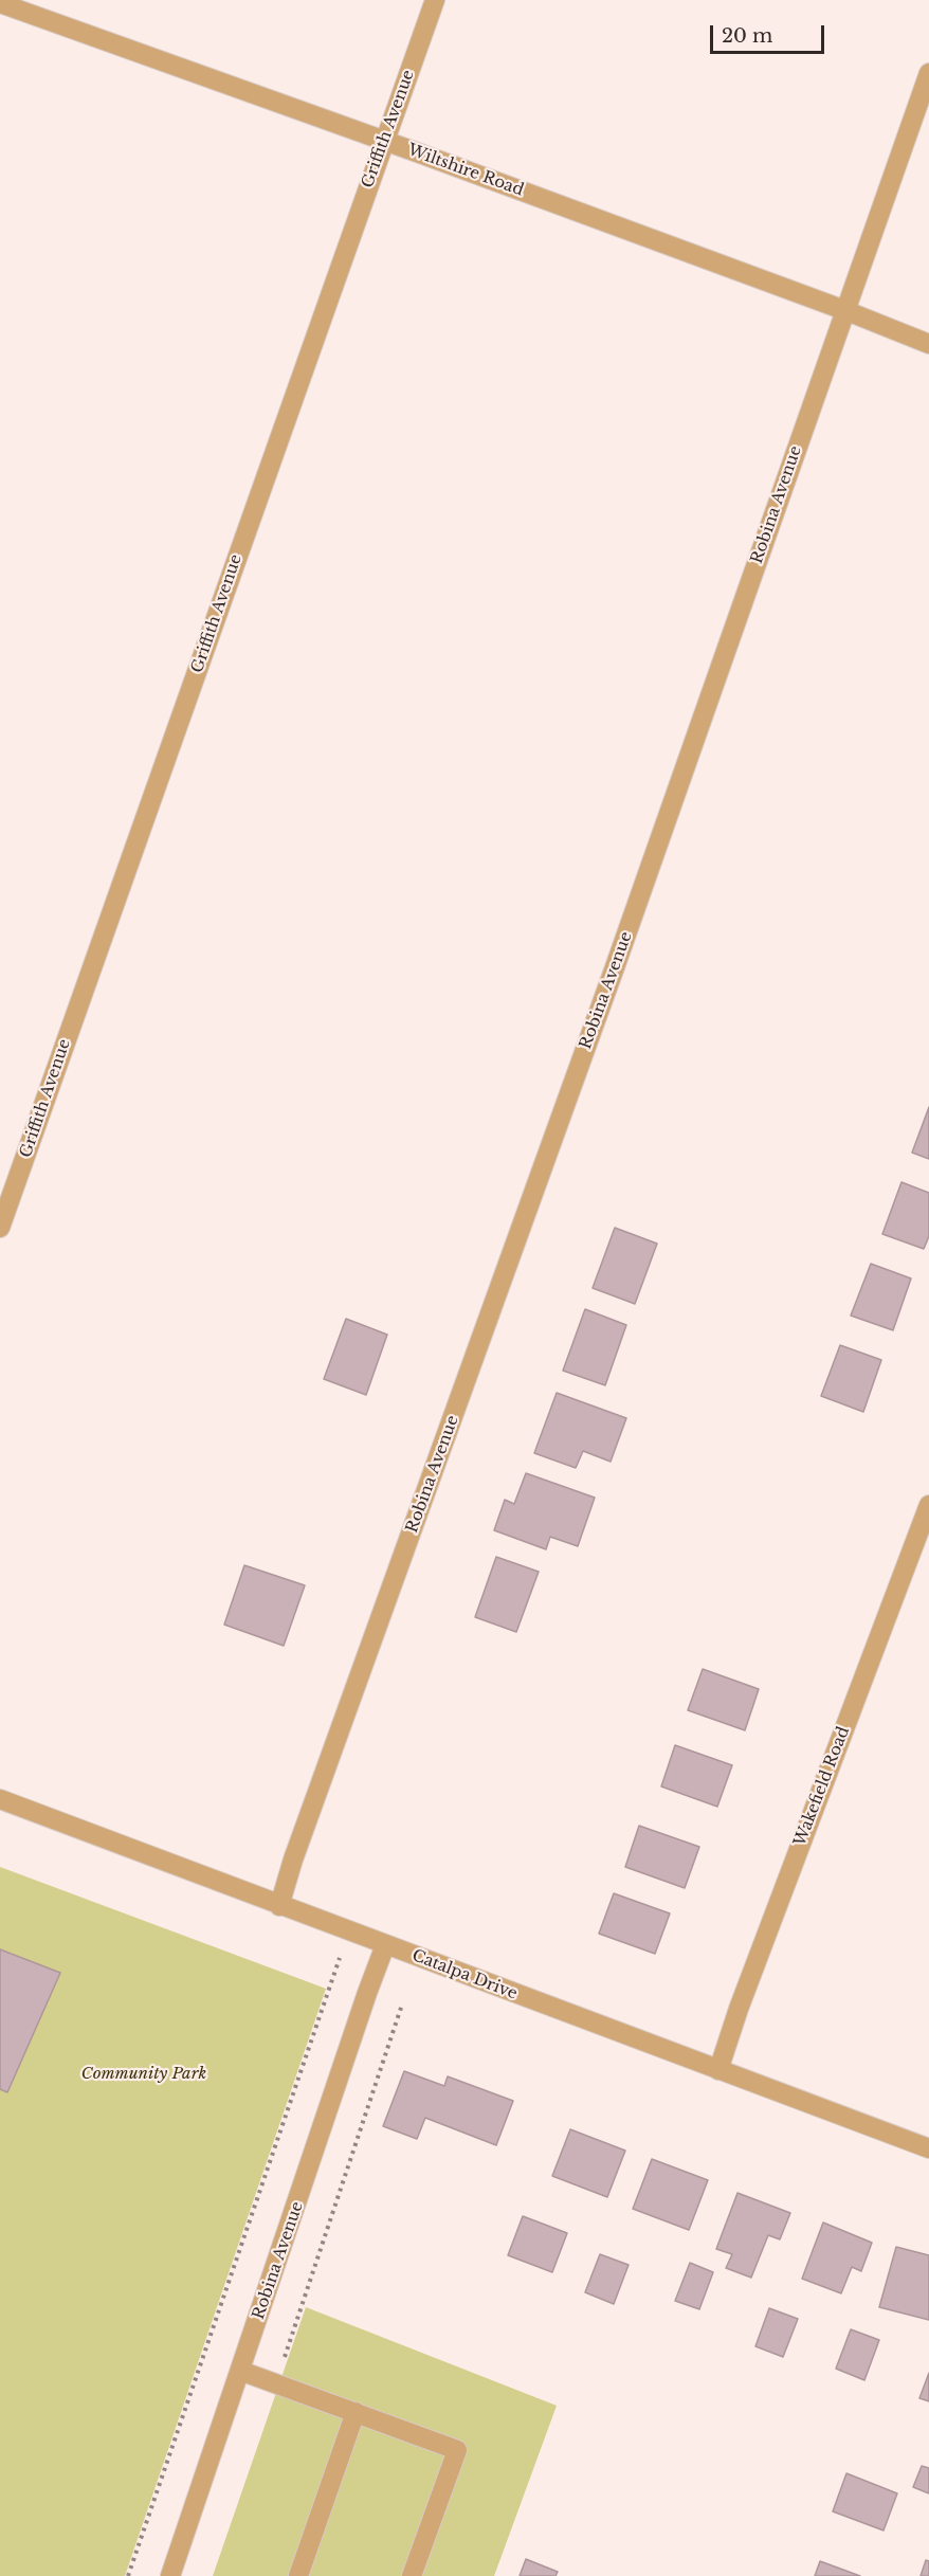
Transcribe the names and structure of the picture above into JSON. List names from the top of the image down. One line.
{"streets":{"street":["Griffith Avenue","Wiltshire Road","Robina Avenue","Wakefield Road","Catalpa Drive"]},"crossings":[["Griffith Avenue","Wiltshire Road"],["Wiltshire Road","Robina Avenue"],["Robina Avenue","Catalpa Drive"],["Wakefield Road","Catalpa Drive"]],"parks":["Community Park"],"scale_bar":"20 m"}
